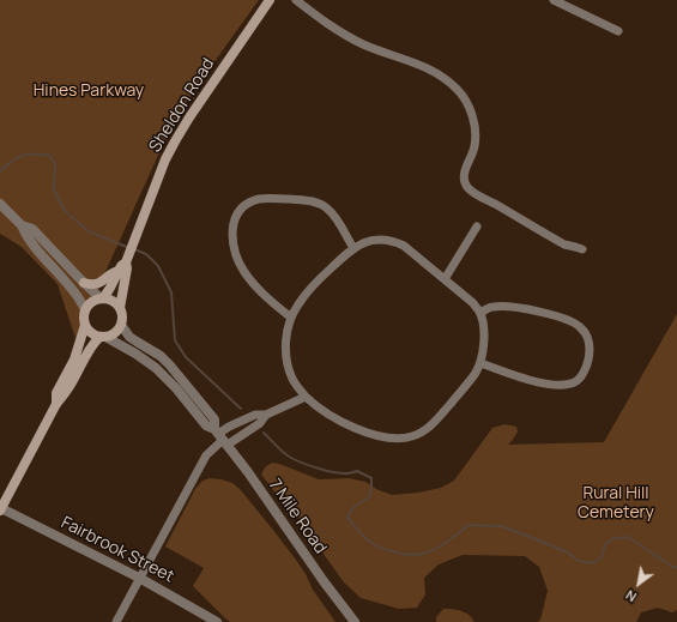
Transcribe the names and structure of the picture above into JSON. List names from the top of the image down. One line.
{"streets":{"main road":["Sheldon Road"],"street":["7 Mile Road","Fairbrook Street"]},"crossings":[["Sheldon Road","7 Mile Road"]],"parks":["Hines Parkway","Rural Hill Cemetery"],"north":"bottom left"}
